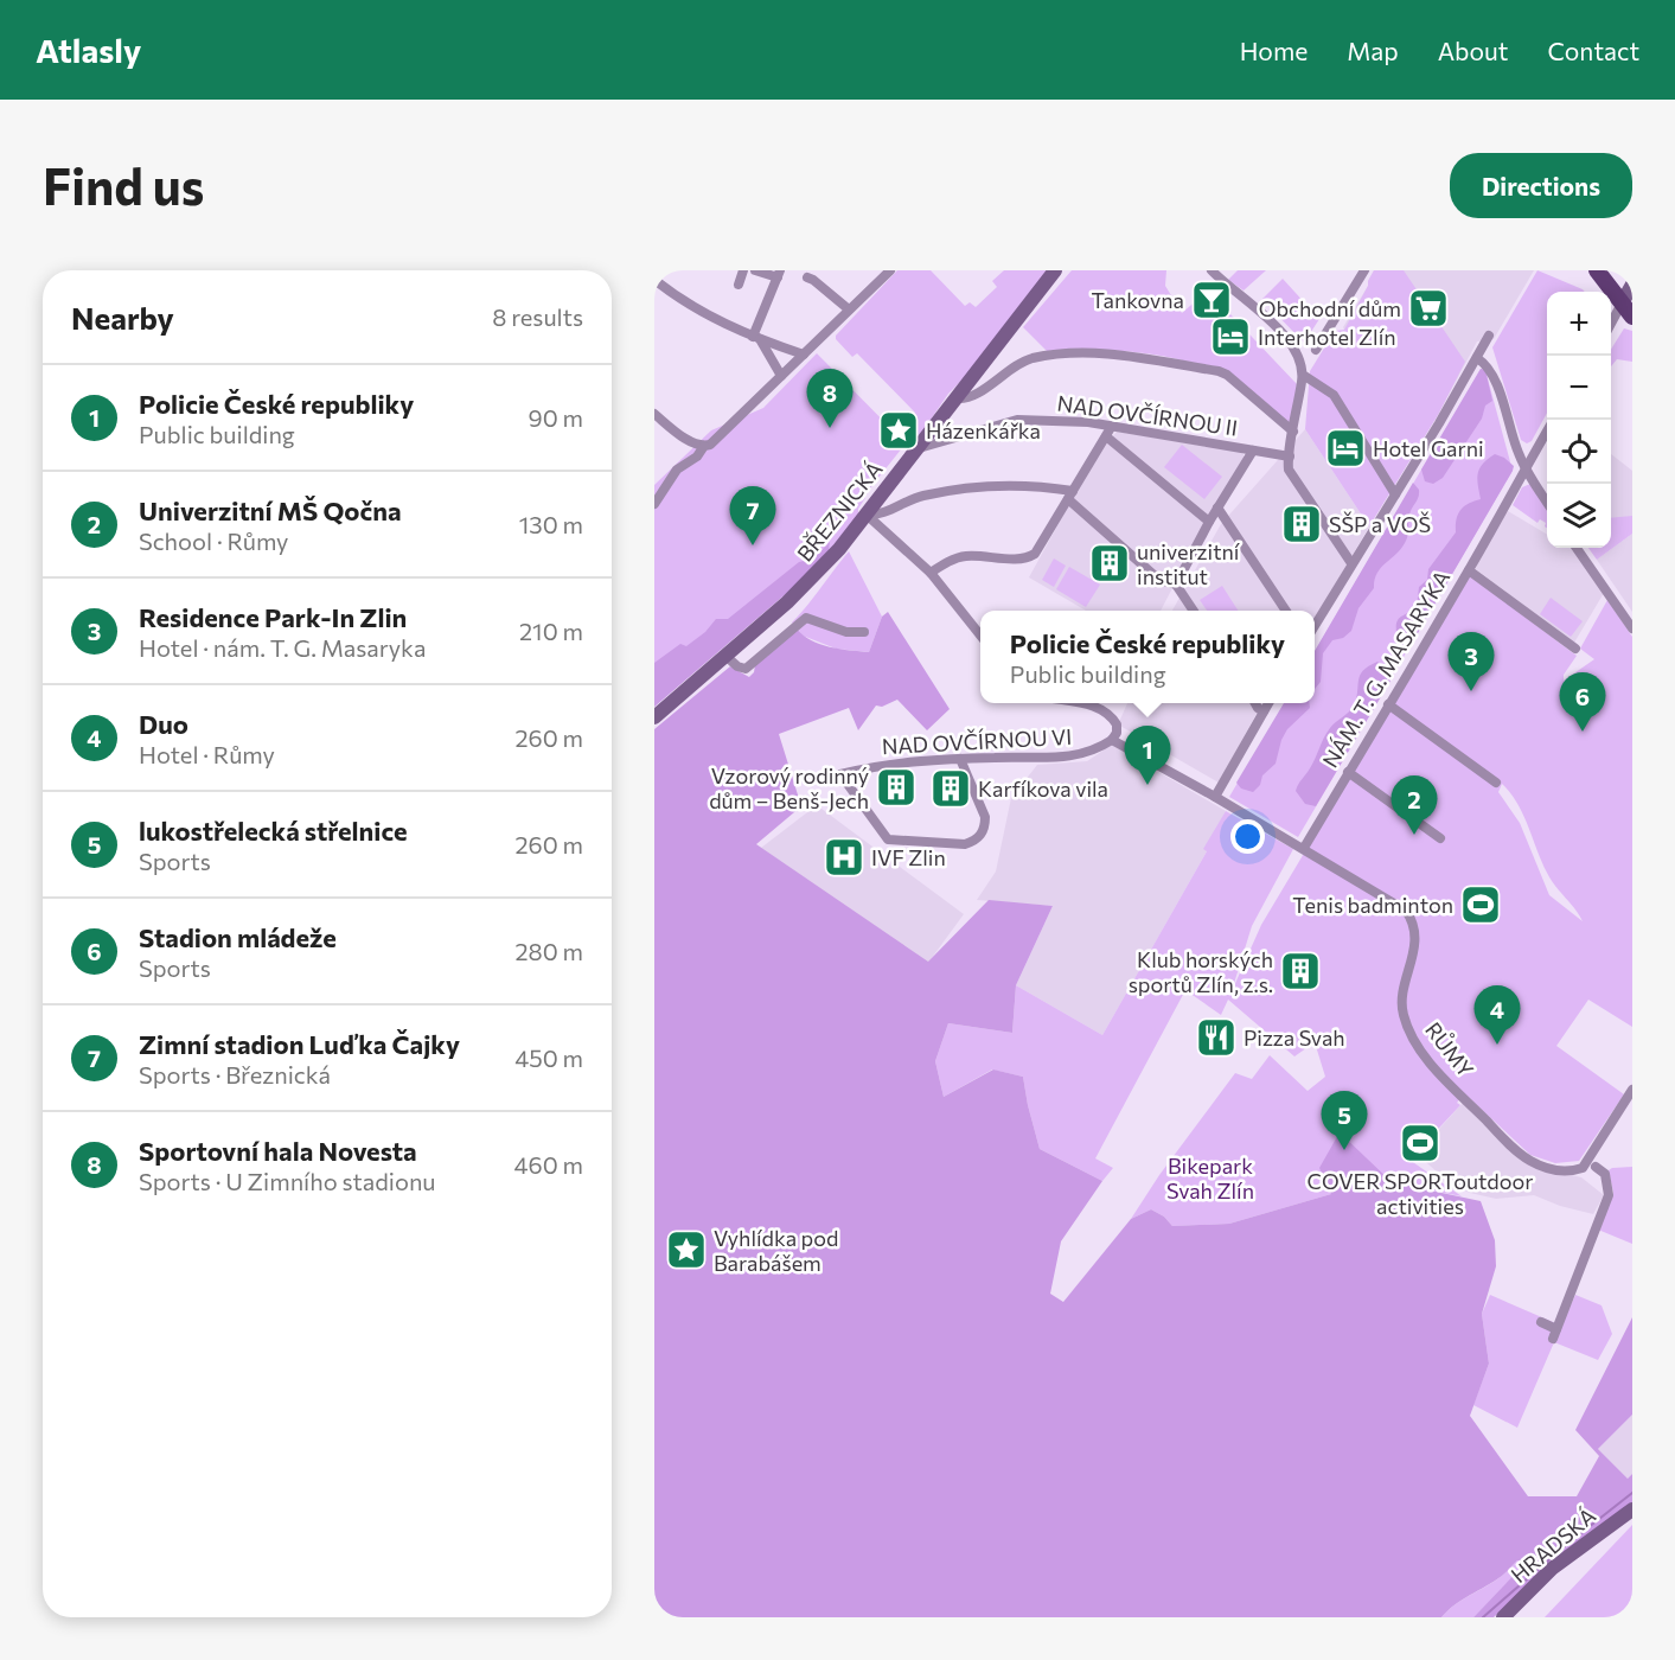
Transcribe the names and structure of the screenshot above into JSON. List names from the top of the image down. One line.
{"streets":{"main road":["BŘEZNICKÁ","HRADSKÁ"],"street":["NAD OVČÍRNOU II","NÁM. T. G. MASARYKA","NAD OVČÍRNOU VI","RŮMY"]},"crossings":[["NAD OVČÍRNOU II","BŘEZNICKÁ"],["NÁM. T. G. MASARYKA","RŮMY"]],"parks":["Bikepark Svah Zlín"],"places":{"bar":["Tankovna"],"supermarket":["Obchodní dům"],"hotel":["Interhotel Zlín","Hotel Garni"],"place":["Házenkářka","Vyhlídka pod Barabášem"],"building":["SŠP a VOŠ","univerzitní institut","Vzorový rodinný dům – Benš-Jech","Karfíkova vila","Klub horských sportů Zlín, z.s."],"hospital":["IVF Zlin"],"sports":["Tenis badminton","COVER SPORToutdoor activities"],"restaurant":["Pizza Svah"]},"page":{"header":"Atlasly","nav":["Home","Map","About","Contact"],"buttons":"Directions","title":"Find us","heading":["Nearby","8 results"],"map_buttons":["+","−"],"list":[{"mark":"1","name":"Policie České republiky","note":"Public building","value":"90 m"},{"mark":"2","name":"Univerzitní MŠ Qočna","note":"School · Růmy","value":"130 m"},{"mark":"3","name":"Residence Park-In Zlin","note":"Hotel · nám. T. G. Masaryka","value":"210 m"},{"mark":"4","name":"Duo","note":"Hotel · Růmy","value":"260 m"},{"mark":"5","name":"lukostřelecká střelnice","note":"Sports","value":"260 m"},{"mark":"6","name":"Stadion mládeže","note":"Sports","value":"280 m"},{"mark":"7","name":"Zimní stadion Luďka Čajky","note":"Sports · Březnická","value":"450 m"},{"mark":"8","name":"Sportovní hala Novesta","note":"Sports · U Zimního stadionu","value":"460 m"}],"pins":["8","7","3","6","1","2","4","5"],"popup":["Policie České republiky","Public building"]}}
